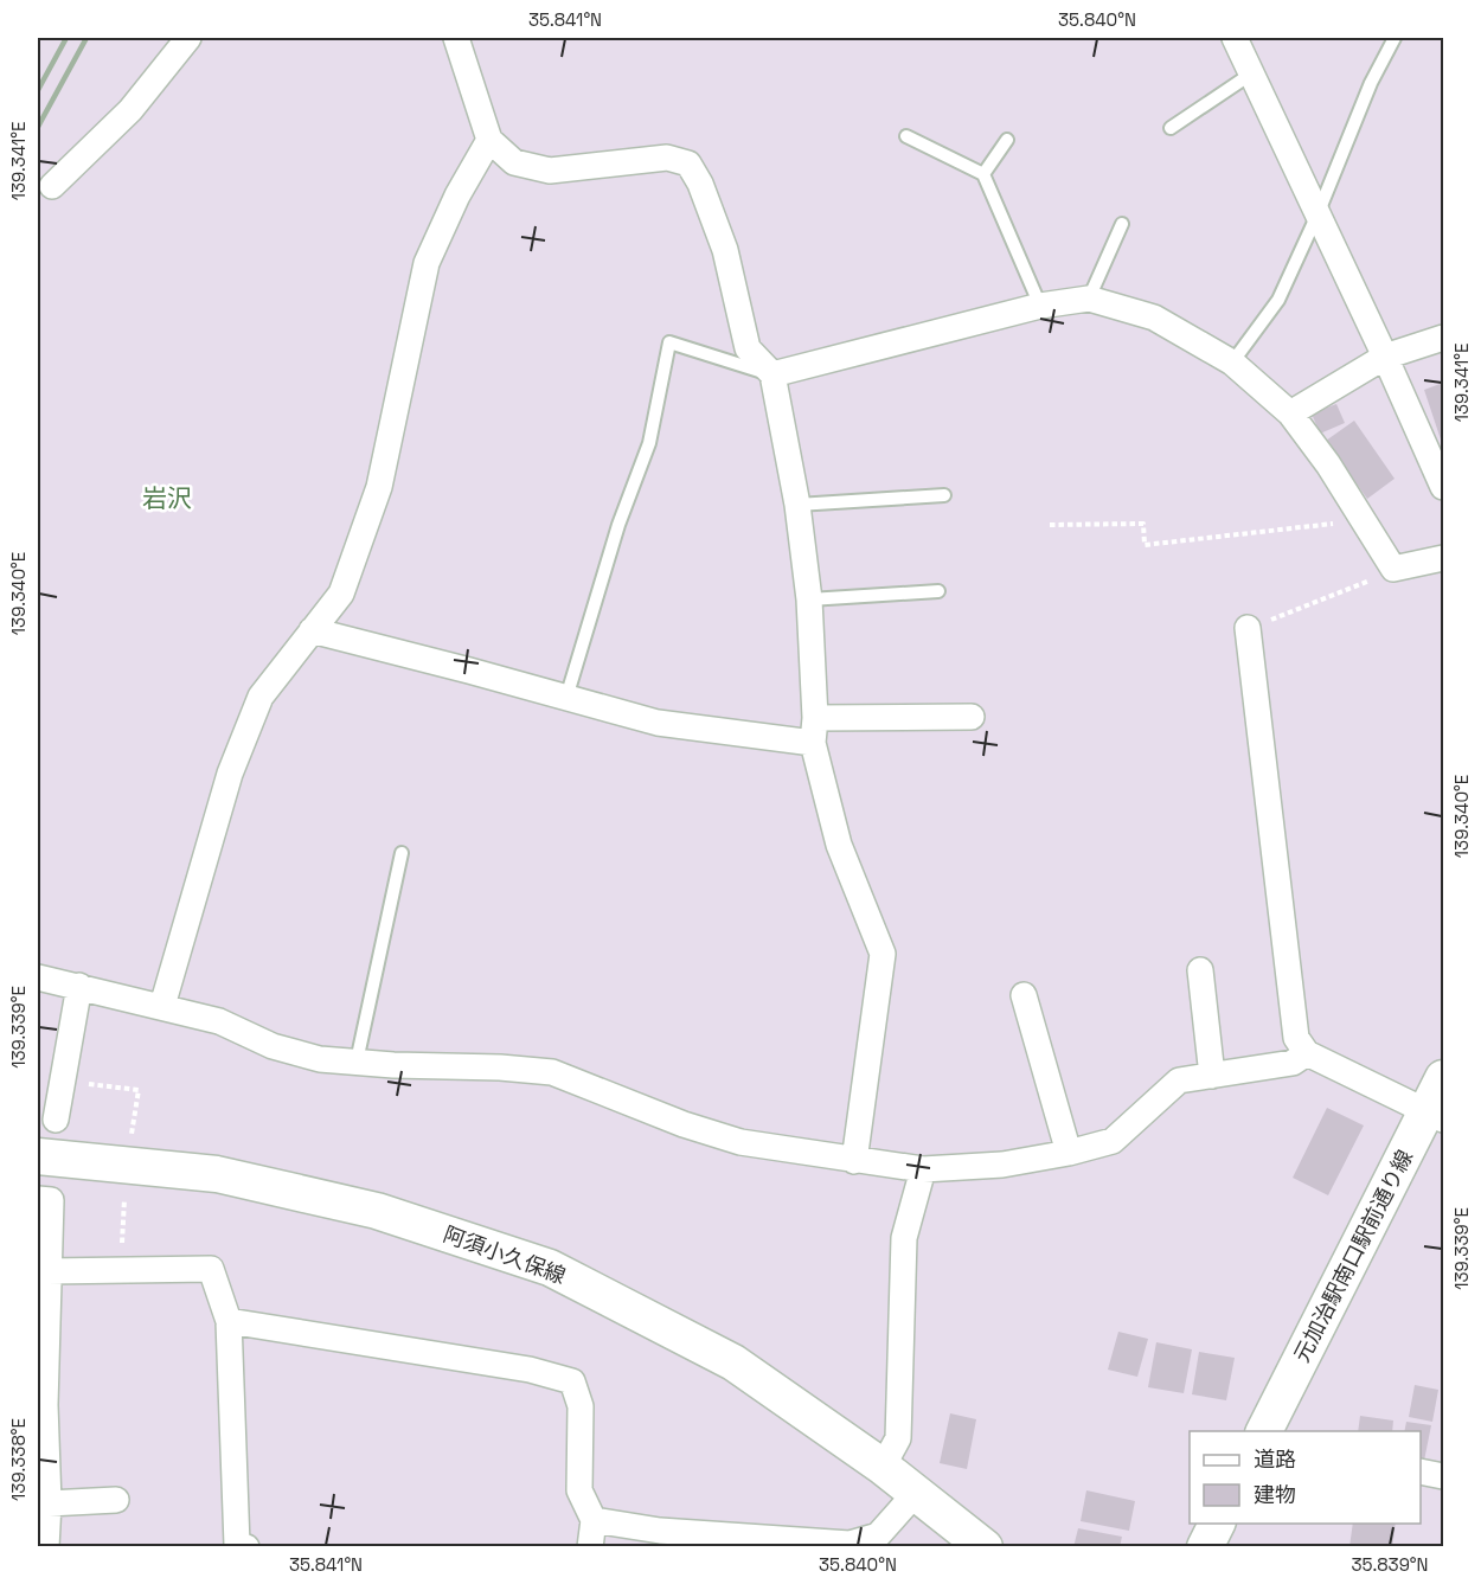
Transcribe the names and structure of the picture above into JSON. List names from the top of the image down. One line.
{"streets":{"street":["阿須小久保線","元加治駅南口駅前通り線"]},"districts":["岩沢"],"legend":["道路","建物"],"coordinates":["35.841°N","35.840°N","139.341°E","139.340°E","139.339°E","139.338°E","35.839°N"]}
